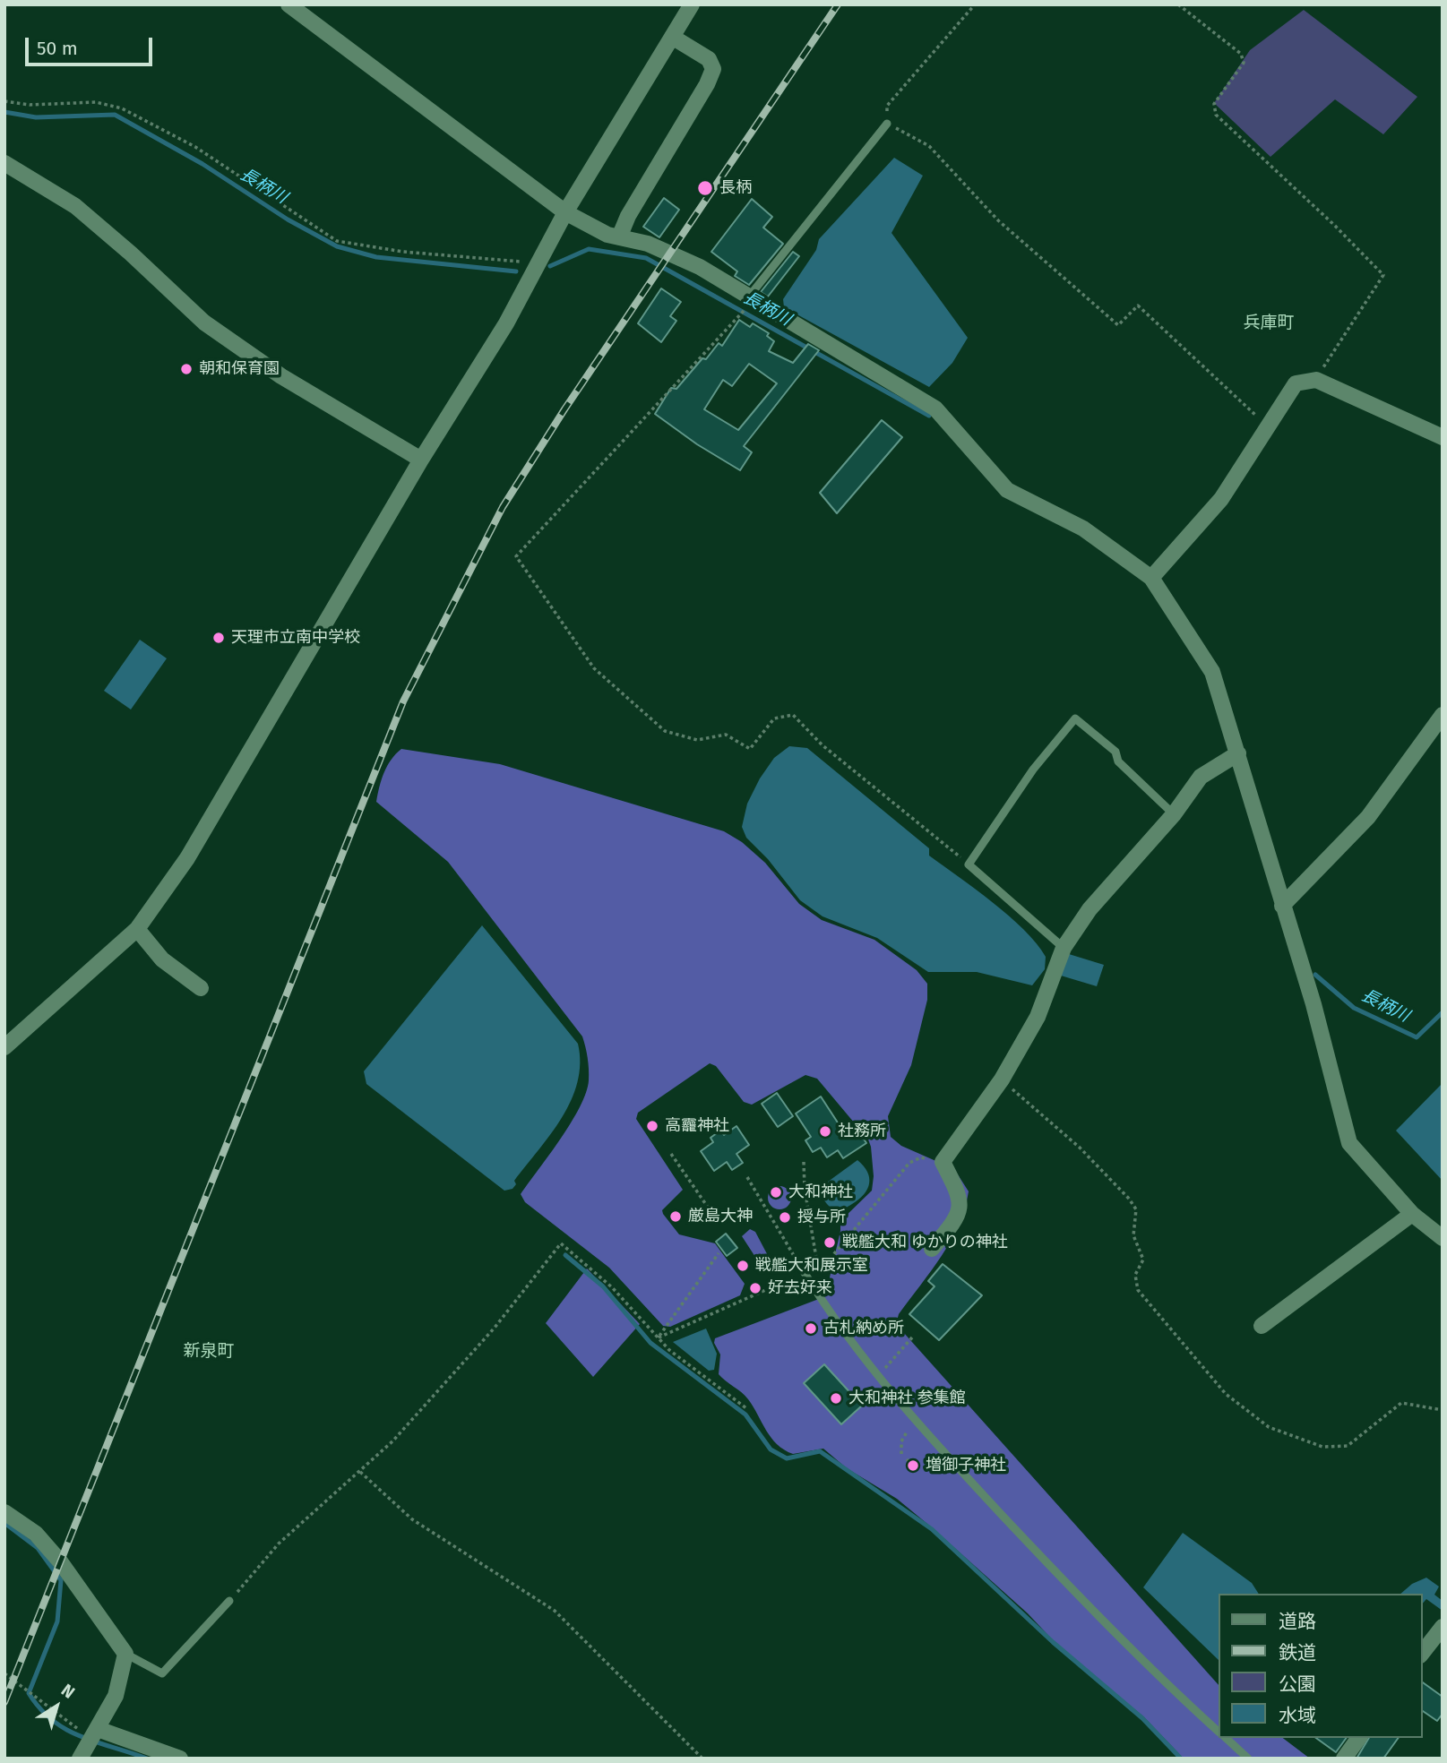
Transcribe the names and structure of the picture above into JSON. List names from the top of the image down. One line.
{"districts":["兵庫町","新泉町"],"water":["長柄川"],"places":["長柄","朝和保育園","天理市立南中学校","高龗神社","社務所","大和神社","厳島大神","授与所","戦艦大和 ゆかりの神社","戦艦大和展示室","好去好来","古札納め所","大和神社 参集館","増御子神社"],"legend":["道路","鉄道","公園","水域"],"scale_bar":"50 m","north":"top right"}
